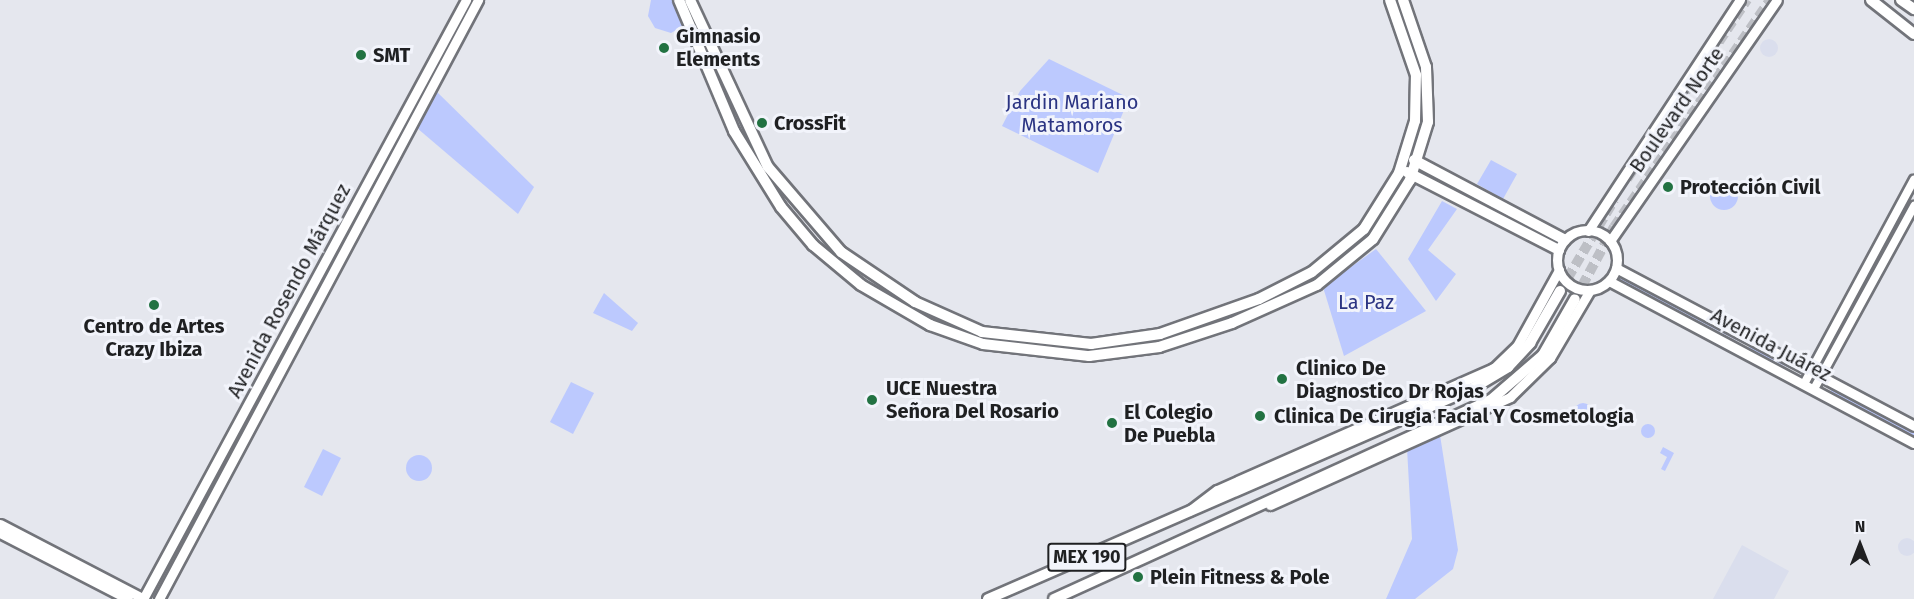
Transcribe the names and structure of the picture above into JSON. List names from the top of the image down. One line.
{"streets":{"main road":["Boulevard Norte","Avenida Rosendo Márquez","Avenida Juárez","MEX 190"]},"crossings":[["Boulevard Norte","Avenida Juárez"],["Boulevard Norte","MEX 190"],["Avenida Juárez","MEX 190"]],"parks":["Jardin Mariano Matamoros","La Paz"],"places":["Gimnasio Elements","SMT","CrossFit","Protección Civil","Centro de Artes Crazy Ibiza","Clinico De Diagnostico Dr Rojas","UCE Nuestra Señora Del Rosario","Clinica De Cirugia Facial Y Cosmetologia","El Colegio De Puebla","Plein Fitness & Pole"],"north":"top"}
